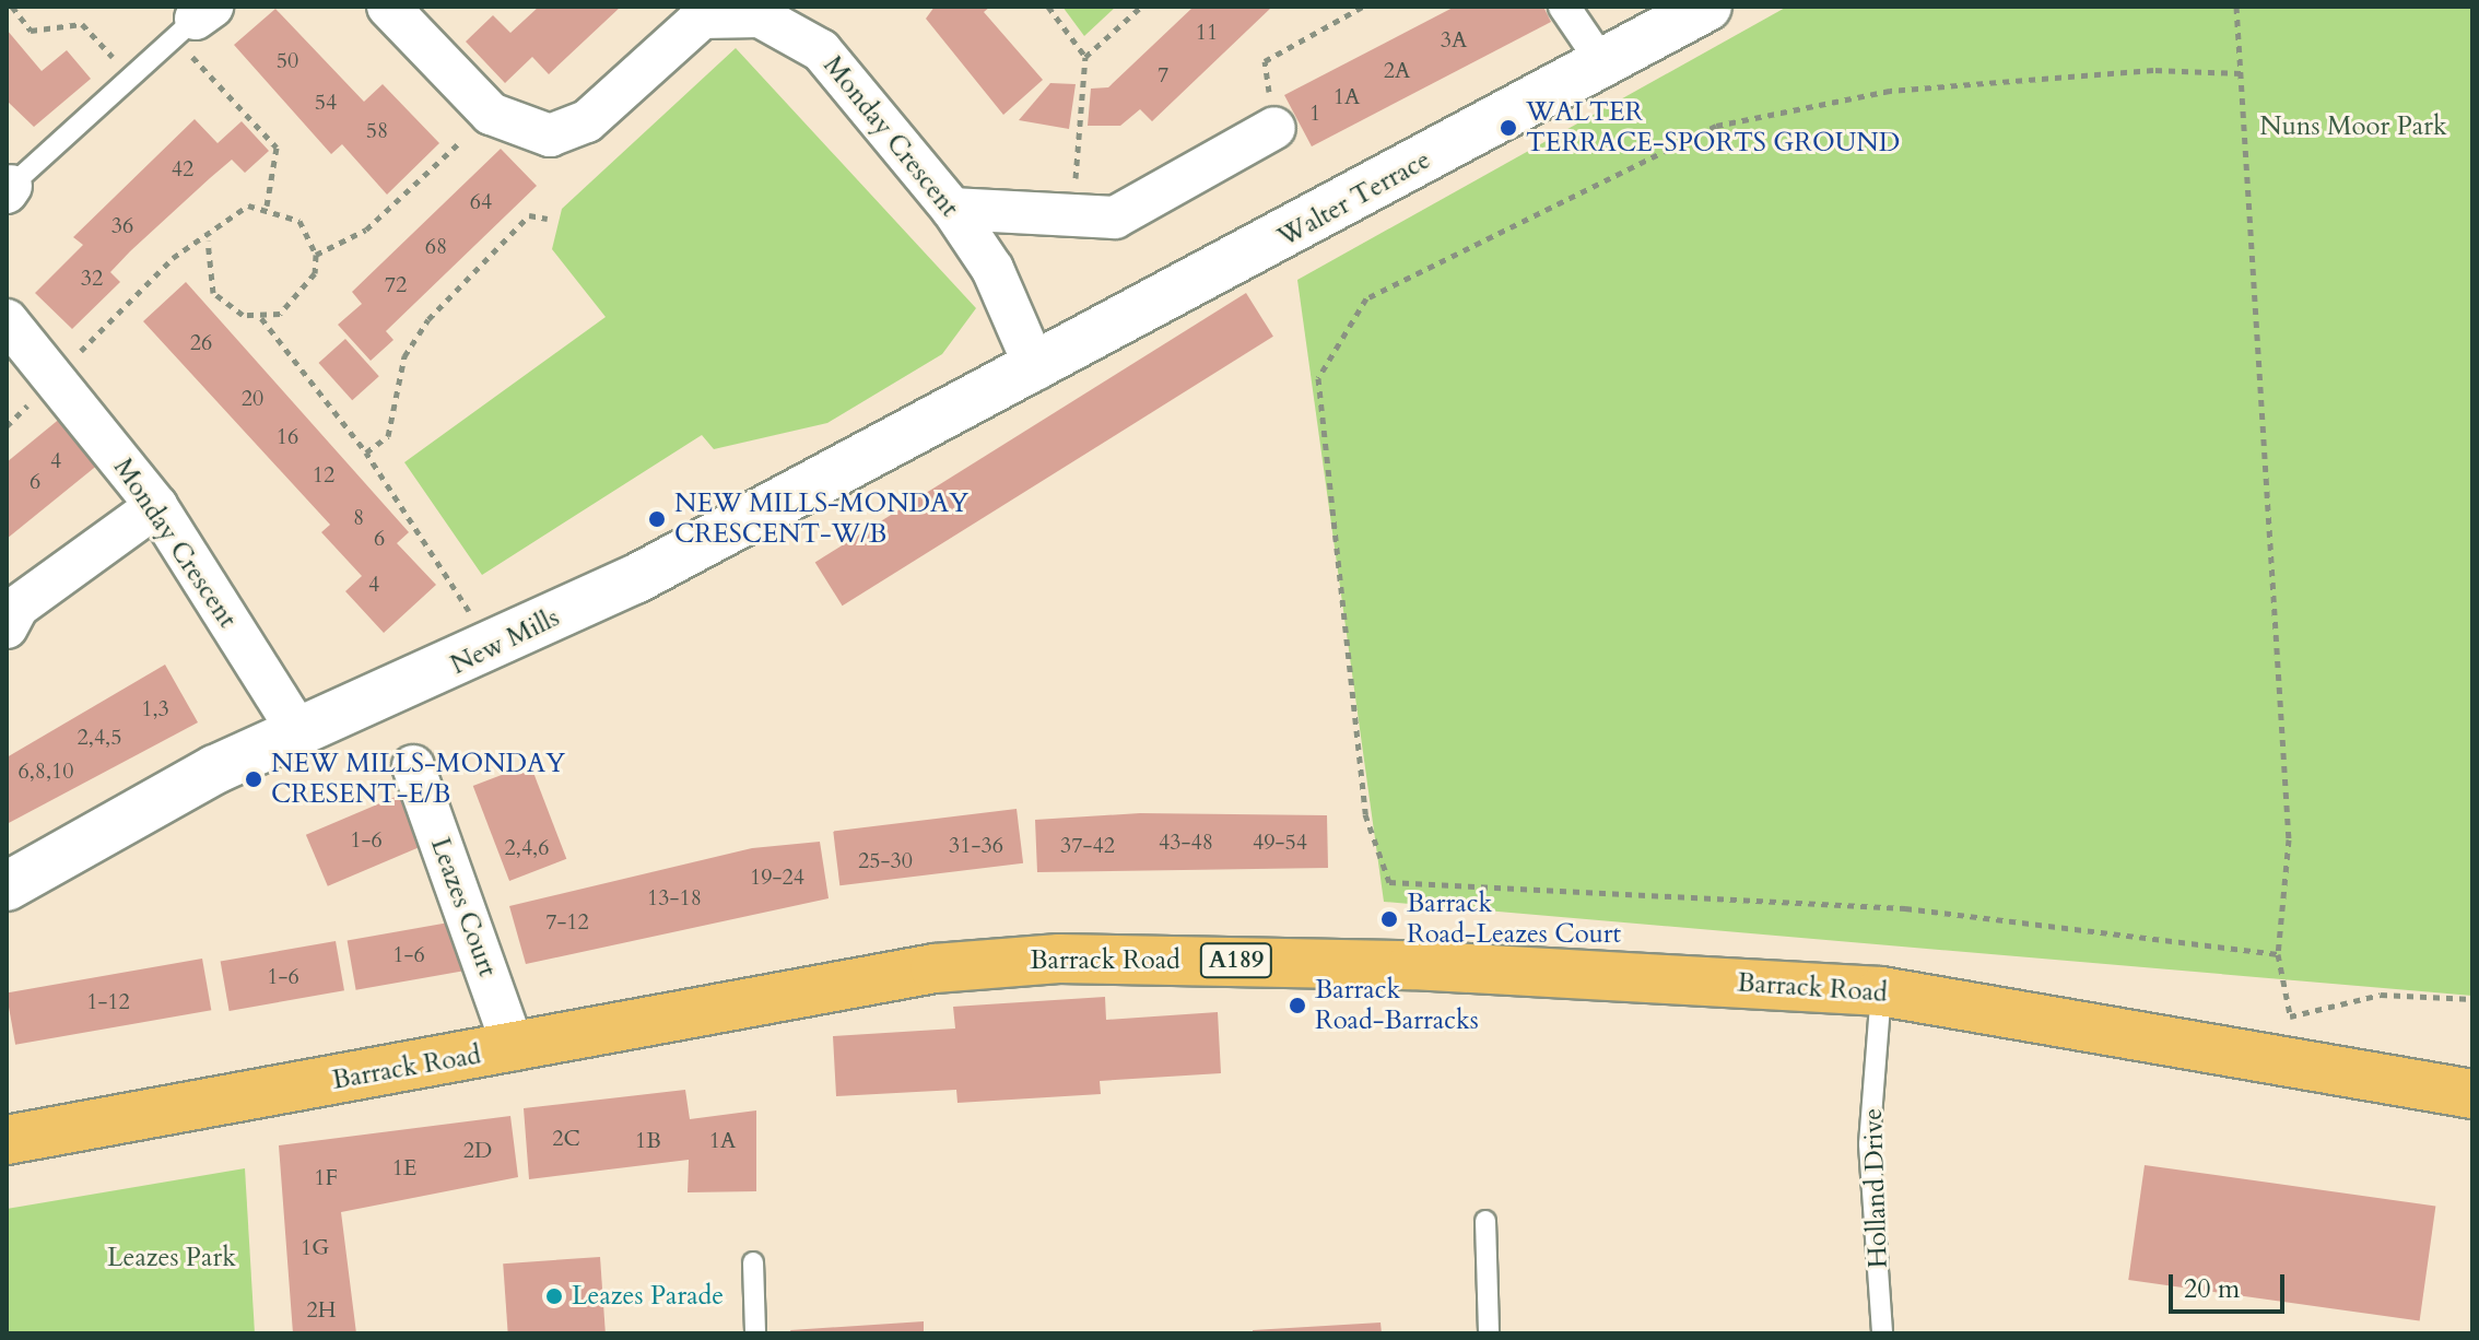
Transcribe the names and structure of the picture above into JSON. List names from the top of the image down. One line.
{"streets":{"main road":["Barrack Road","A189"],"street":["Monday Crescent","Walter Terrace","New Mills","Leazes Court"],"lane":["Holland Drive"]},"crossings":[["Monday Crescent","Walter Terrace"],["Monday Crescent","New Mills"],["Walter Terrace","New Mills"],["Leazes Court","Barrack Road"],["Barrack Road","Holland Drive"]],"parks":["Nuns Moor Park","Leazes Park"],"places":["WALTER TERRACE-SPORTS GROUND","NEW MILLS-MONDAY CRESCENT-W/B","NEW MILLS-MONDAY CRESENT-E/B","Barrack Road-Leazes Court","Barrack Road-Barracks","Leazes Parade"],"house_numbers":["11","3A","50","2A","7","1A","54","1","58","42","64","36","68","32","72","26","20","16","4","12","6","8","6","4","1,3","2,4,5","6,8,10","1-6","43-48","49-54","31-36","37-42","2,4,6","25-30","19-24","13-18","7-12","1-6","1-6","1-12","2C","1B","1A","2D","1E","1F","1G","2H"],"scale_bar":"20 m"}
